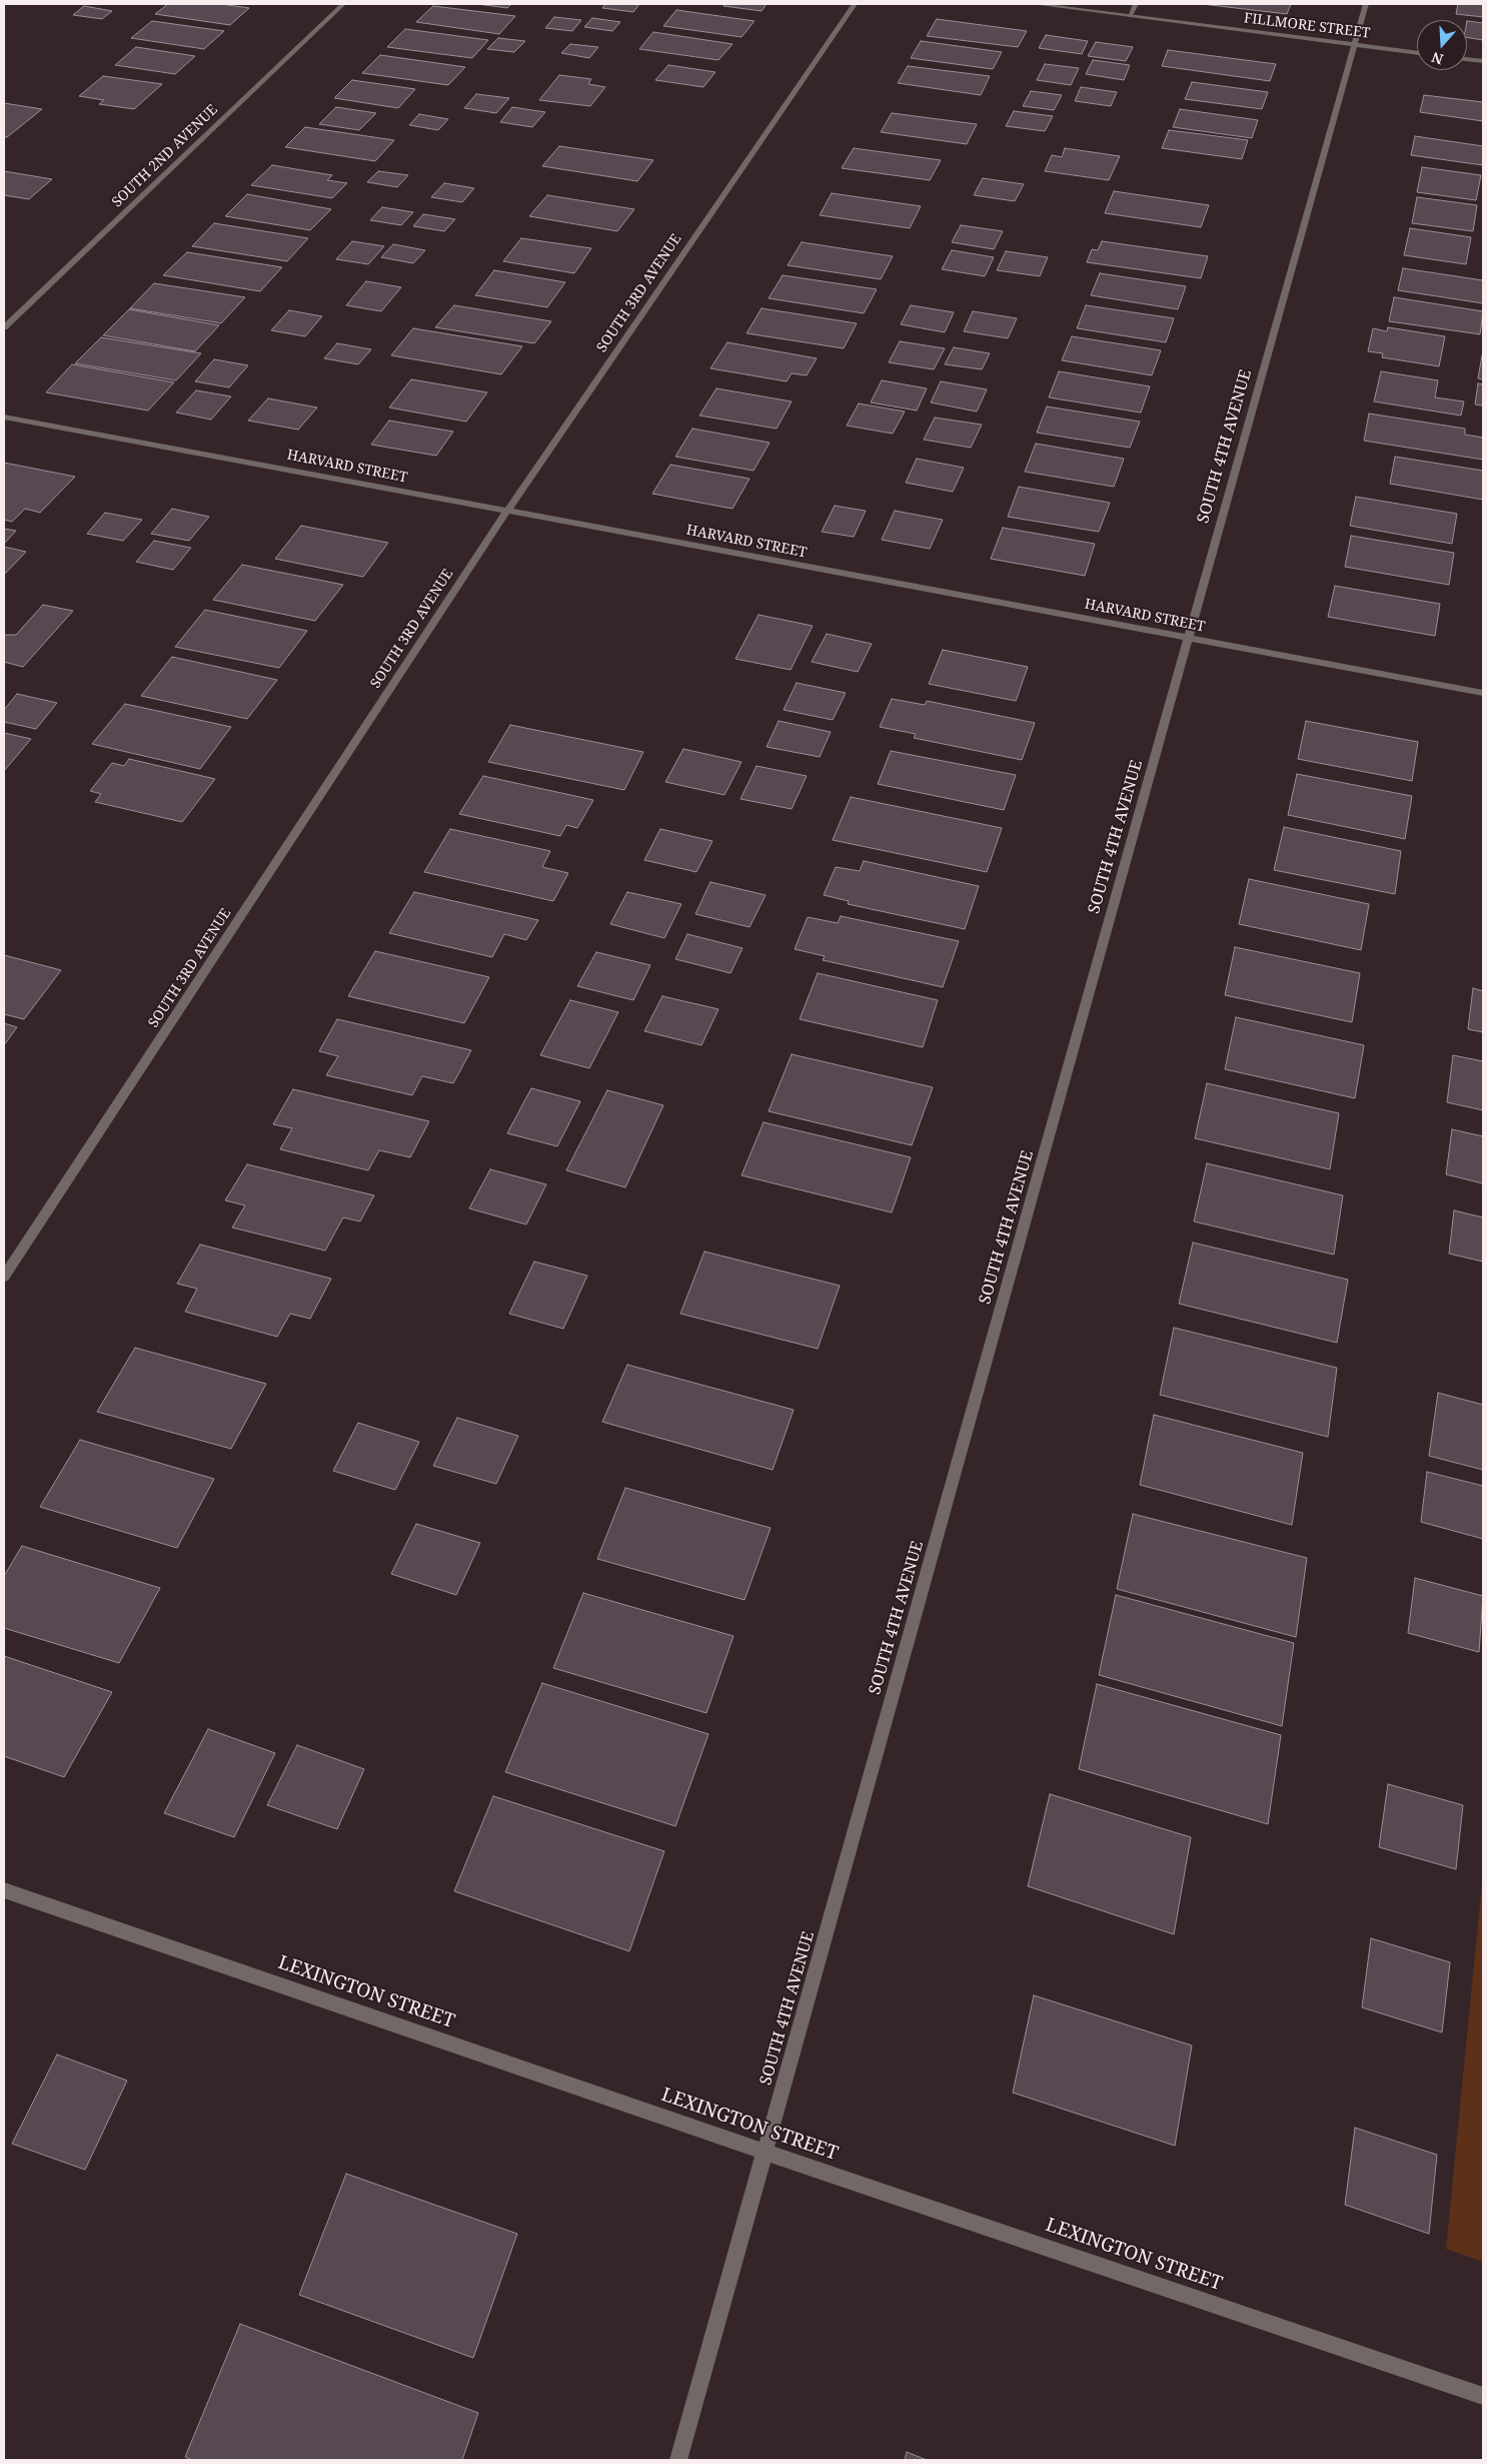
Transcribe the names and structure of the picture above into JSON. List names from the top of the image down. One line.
{"streets":{"street":["FILLMORE STREET","SOUTH 2ND AVENUE","SOUTH 3RD AVENUE","SOUTH 4TH AVENUE","HARVARD STREET","LEXINGTON STREET"]},"crossings":[["FILLMORE STREET","SOUTH 4TH AVENUE"],["SOUTH 3RD AVENUE","HARVARD STREET"],["SOUTH 4TH AVENUE","HARVARD STREET"],["SOUTH 4TH AVENUE","LEXINGTON STREET"]],"north":"bottom"}
